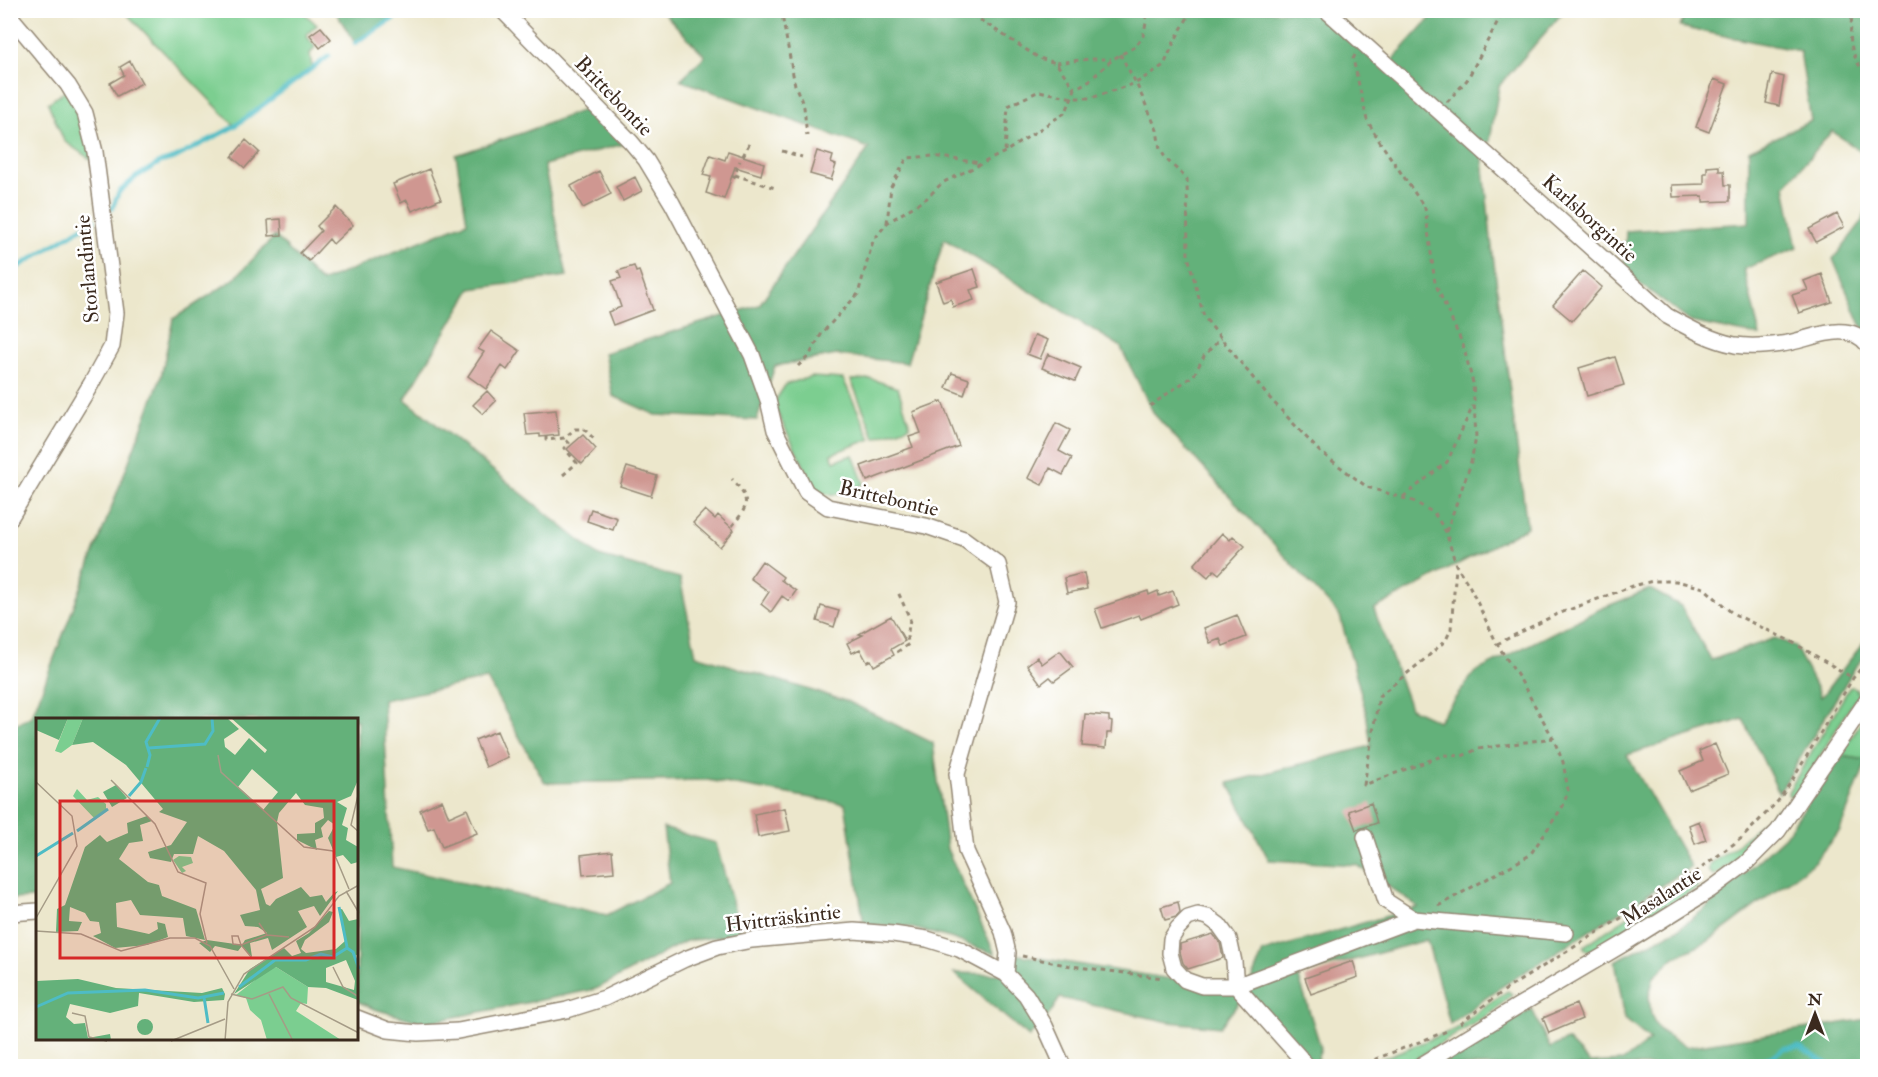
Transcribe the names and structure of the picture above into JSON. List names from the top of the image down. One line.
{"streets":{"street":["Brittebontie","Karlsborgintie","Storlandintie","Masalantie","Hvitträskintie"]},"crossings":[["Brittebontie","Hvitträskintie"]],"north":"top"}
